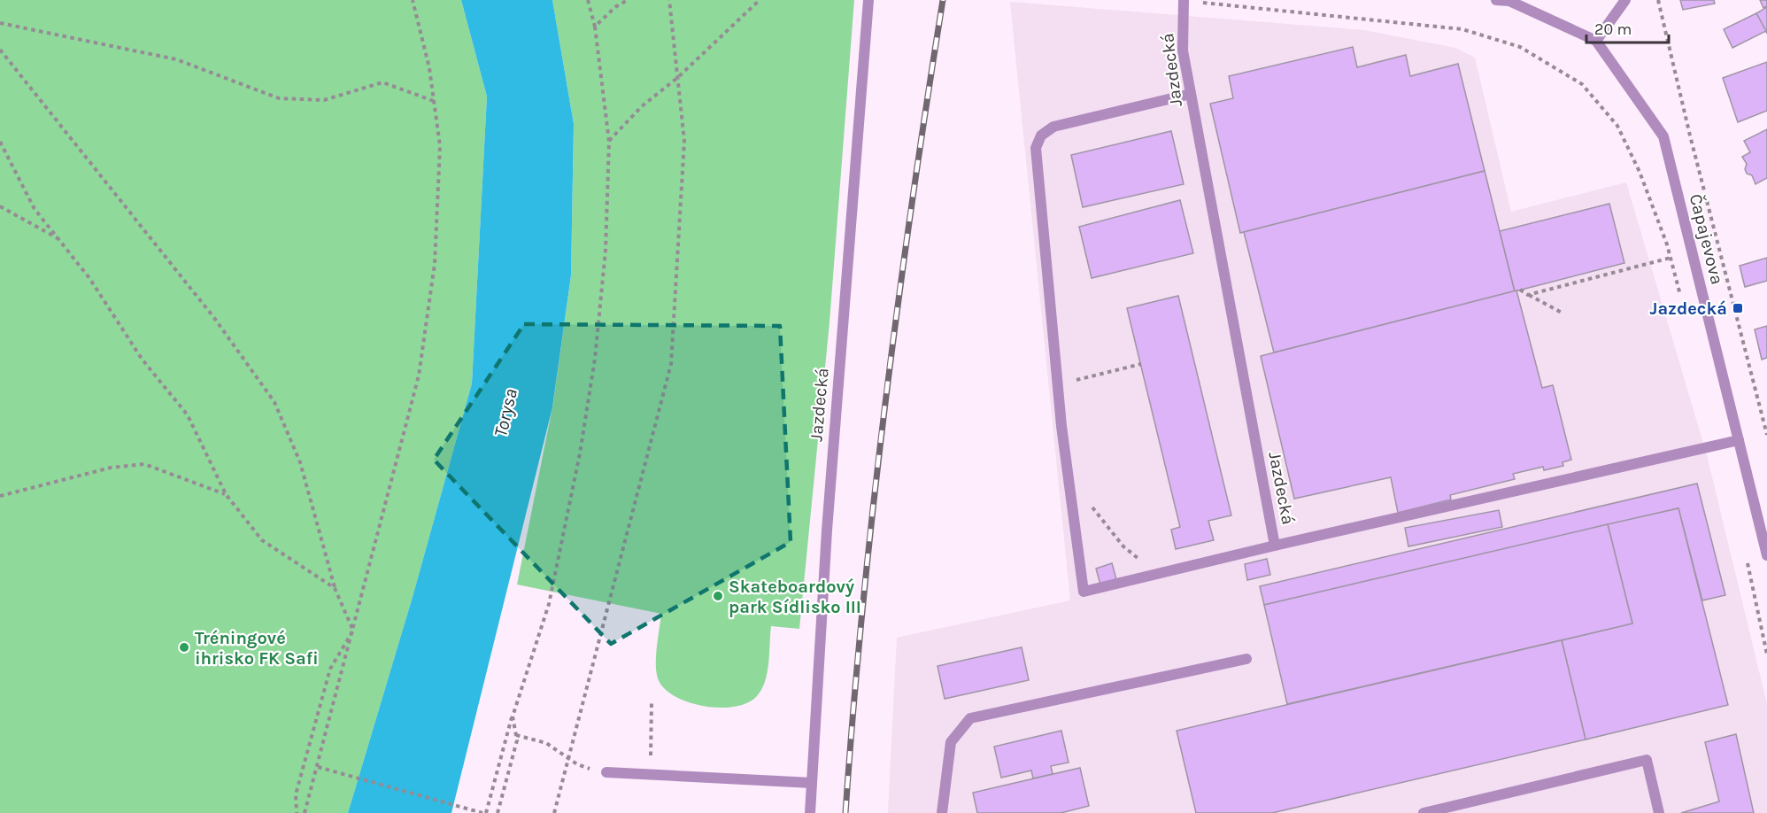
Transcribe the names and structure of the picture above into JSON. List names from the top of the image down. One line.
{"streets":{"street":["Jazdecká","Čapajevova"]},"crossings":[["Jazdecká","Čapajevova"]],"water":["Torysa"],"places":{"transit":["Jazdecká"],"other":["Skateboardový park Sídlisko III","Tréningové ihrisko FK Safi"]},"scale_bar":"20 m"}
